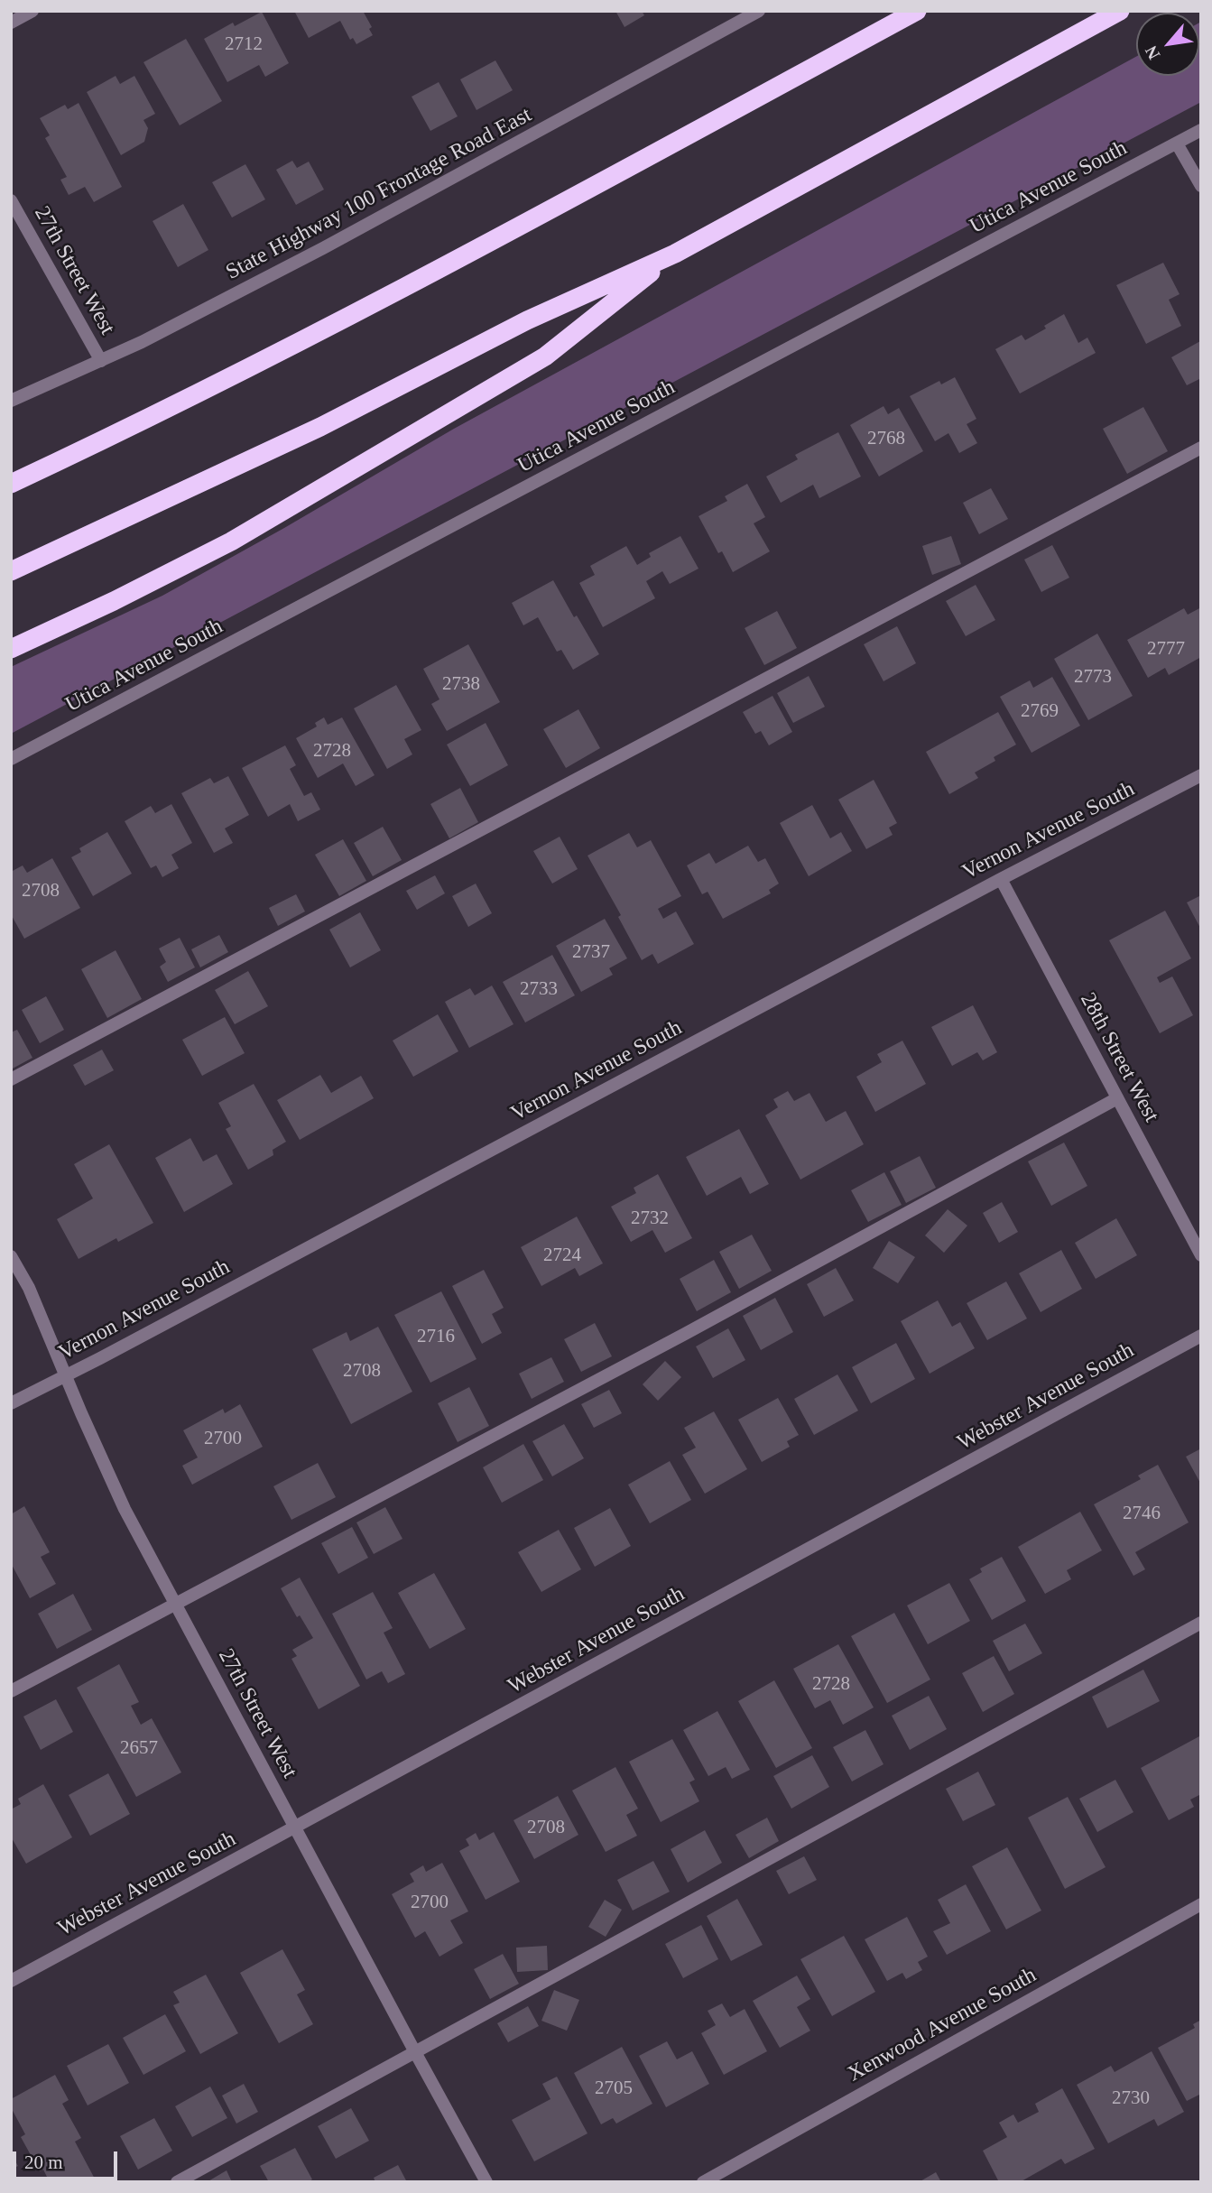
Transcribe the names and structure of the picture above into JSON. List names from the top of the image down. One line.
{"streets":{"street":["Utica Avenue South","State Highway 100 Frontage Road East","27th Street West","Vernon Avenue South","28th Street West","Webster Avenue South","Xenwood Avenue South"]},"crossings":[["State Highway 100 Frontage Road East","27th Street West"],["27th Street West","Vernon Avenue South"],["27th Street West","Webster Avenue South"],["Vernon Avenue South","28th Street West"]],"house_numbers":["2712","2768","2777","2773","2738","2769","2728","2708","2737","2733","2732","2724","2716","2708","2700","2746","2728","2657","2708","2700","2705","2730"],"scale_bar":"20 m","north":"bottom left"}
